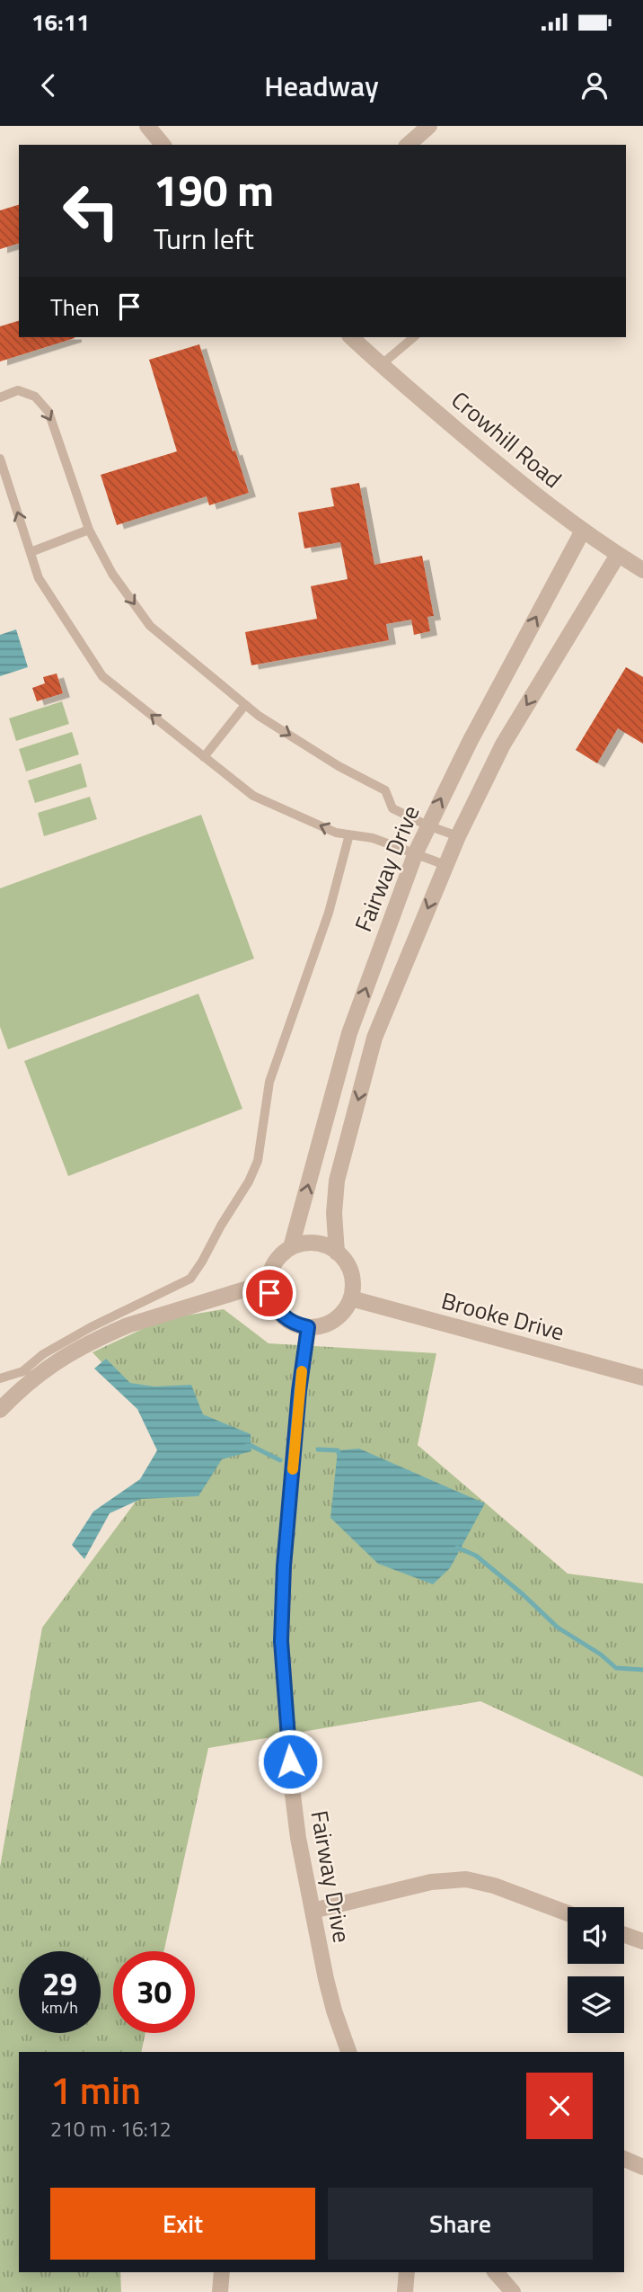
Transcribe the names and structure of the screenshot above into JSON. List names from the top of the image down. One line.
{"streets":{"street":["Crowhill Road","Fairway Drive","Brooke Drive"]},"crossings":[["Crowhill Road","Fairway Drive"],["Fairway Drive","Brooke Drive"]],"page":{"status":"16:11","header":"Headway","turn":["190 m","Turn left"],"then":"Then","speed":"29 km/h","limit":"30","heading":["1 min","210 m · 16:12"],"buttons":["Exit","Share"]}}
